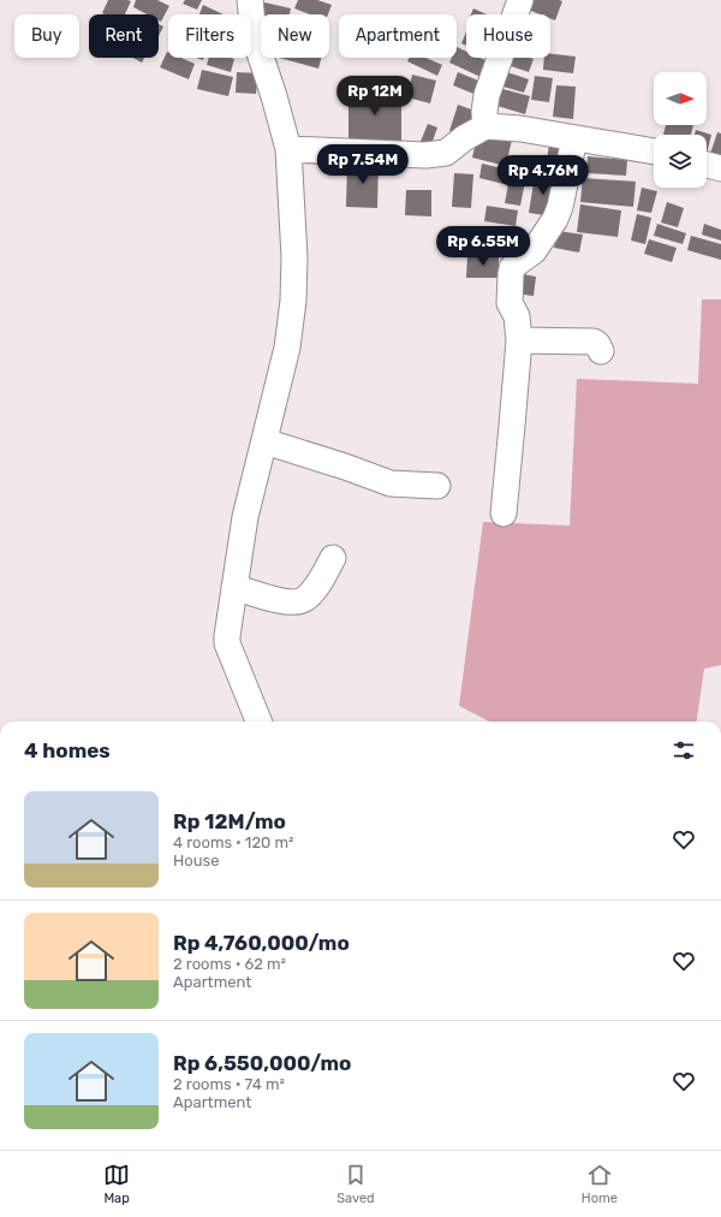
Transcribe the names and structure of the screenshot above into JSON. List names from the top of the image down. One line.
{"north":"right","page":{"chip":["Buy","Rent","Filters","New","Apartment","House"],"price":["Rp 12M","Rp 7.54M","Rp 4.76M","Rp 6.55M"],"heading":"4 homes","list":[{"name":"Rp 12M/mo","note":"4 rooms · 120 m² · House"},{"name":"Rp 4,760,000/mo","note":"2 rooms · 62 m² · Apartment"},{"name":"Rp 6,550,000/mo","note":"2 rooms · 74 m² · Apartment"}],"tabs":["Map","Saved","Home"]}}
